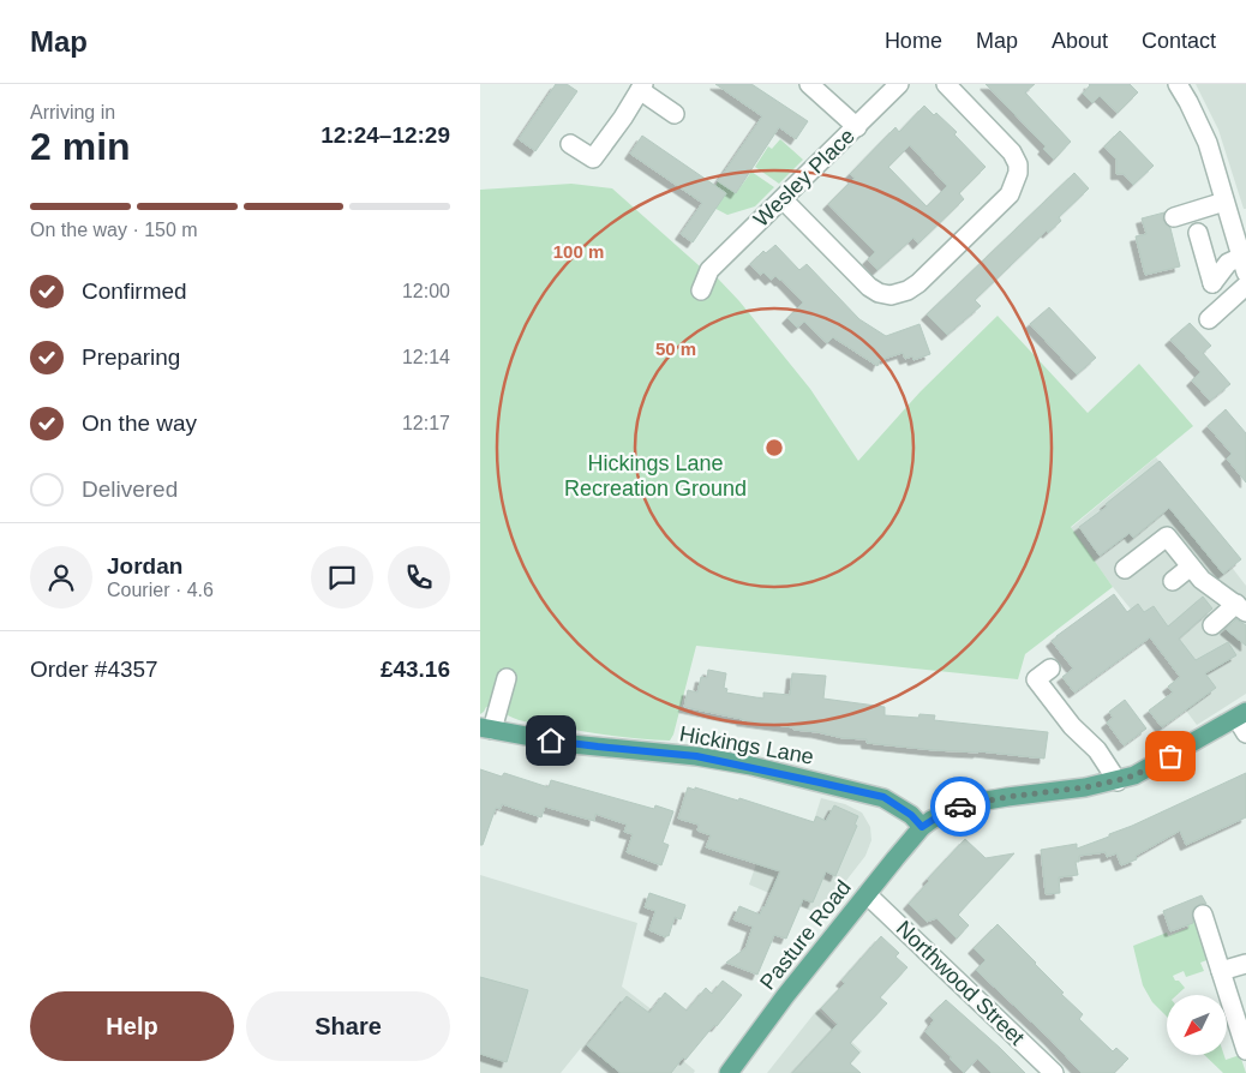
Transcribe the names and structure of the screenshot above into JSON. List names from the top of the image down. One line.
{"streets":{"main road":["Hickings Lane","Pasture Road"],"street":["Wesley Place","Northwood Street"]},"crossings":[["Hickings Lane","Pasture Road"],["Pasture Road","Northwood Street"]],"parks":["Hickings Lane Recreation Ground"],"north":"bottom left","page":{"header":"Map","nav":["Home","Map","About","Contact"],"heading":["2 min","Arriving in","12:24–12:29"],"panel":["Jordan","Courier · 4.6","Order #4357","£43.16"],"bar":"On the way · 150 m","list":[["Confirmed","12:00"],["Preparing","12:14"],["On the way","12:17"],"Delivered"],"buttons":["Help","Share"]},"rings":["100 m","50 m"]}
